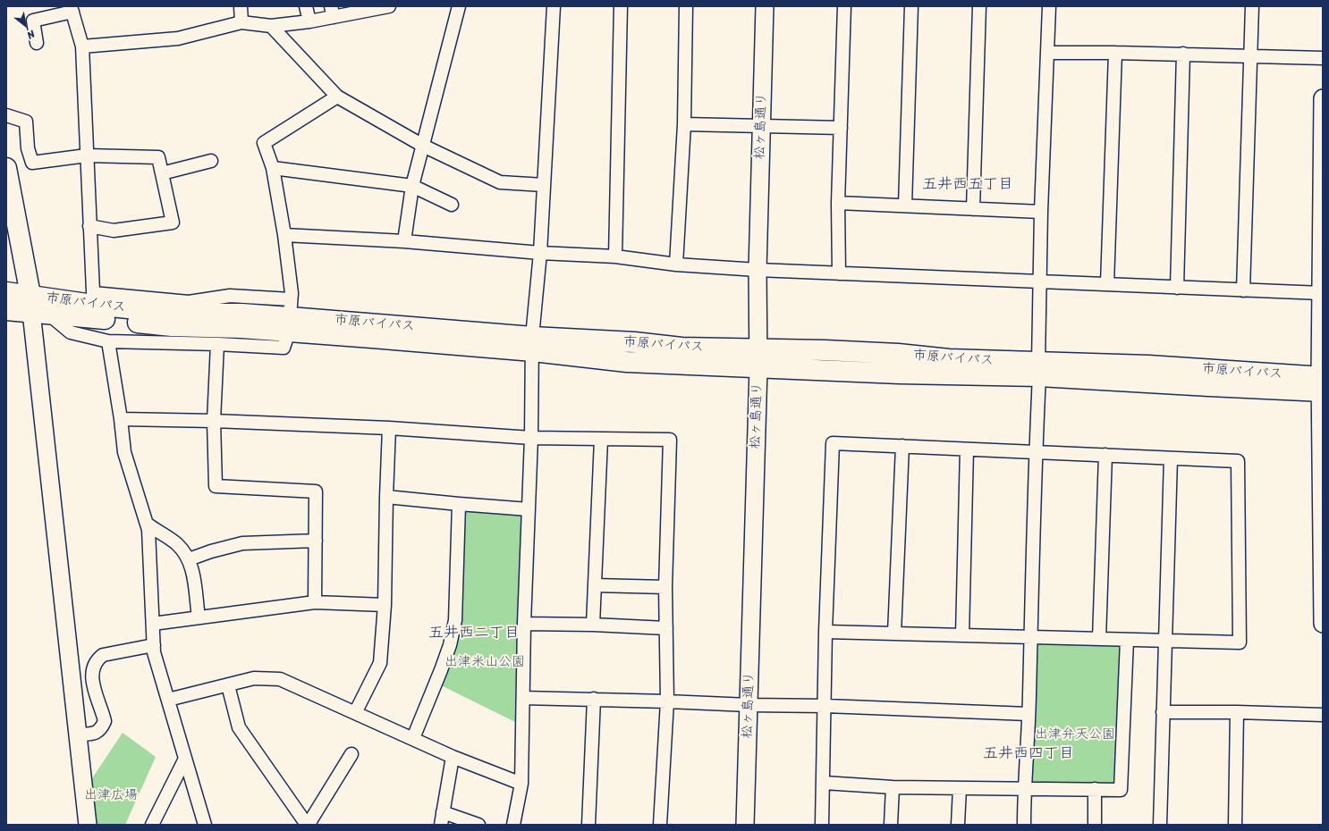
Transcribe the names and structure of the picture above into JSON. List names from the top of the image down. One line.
{"streets":{"main road":["市原バイパス"],"street":["松ヶ島通り"]},"crossings":[["松ヶ島通り","市原バイパス"]],"districts":["五井西五丁目","五井西二丁目","五井西四丁目"],"parks":["出津米山公園","出津弁天公園","出津広場"],"north":"bottom right"}
